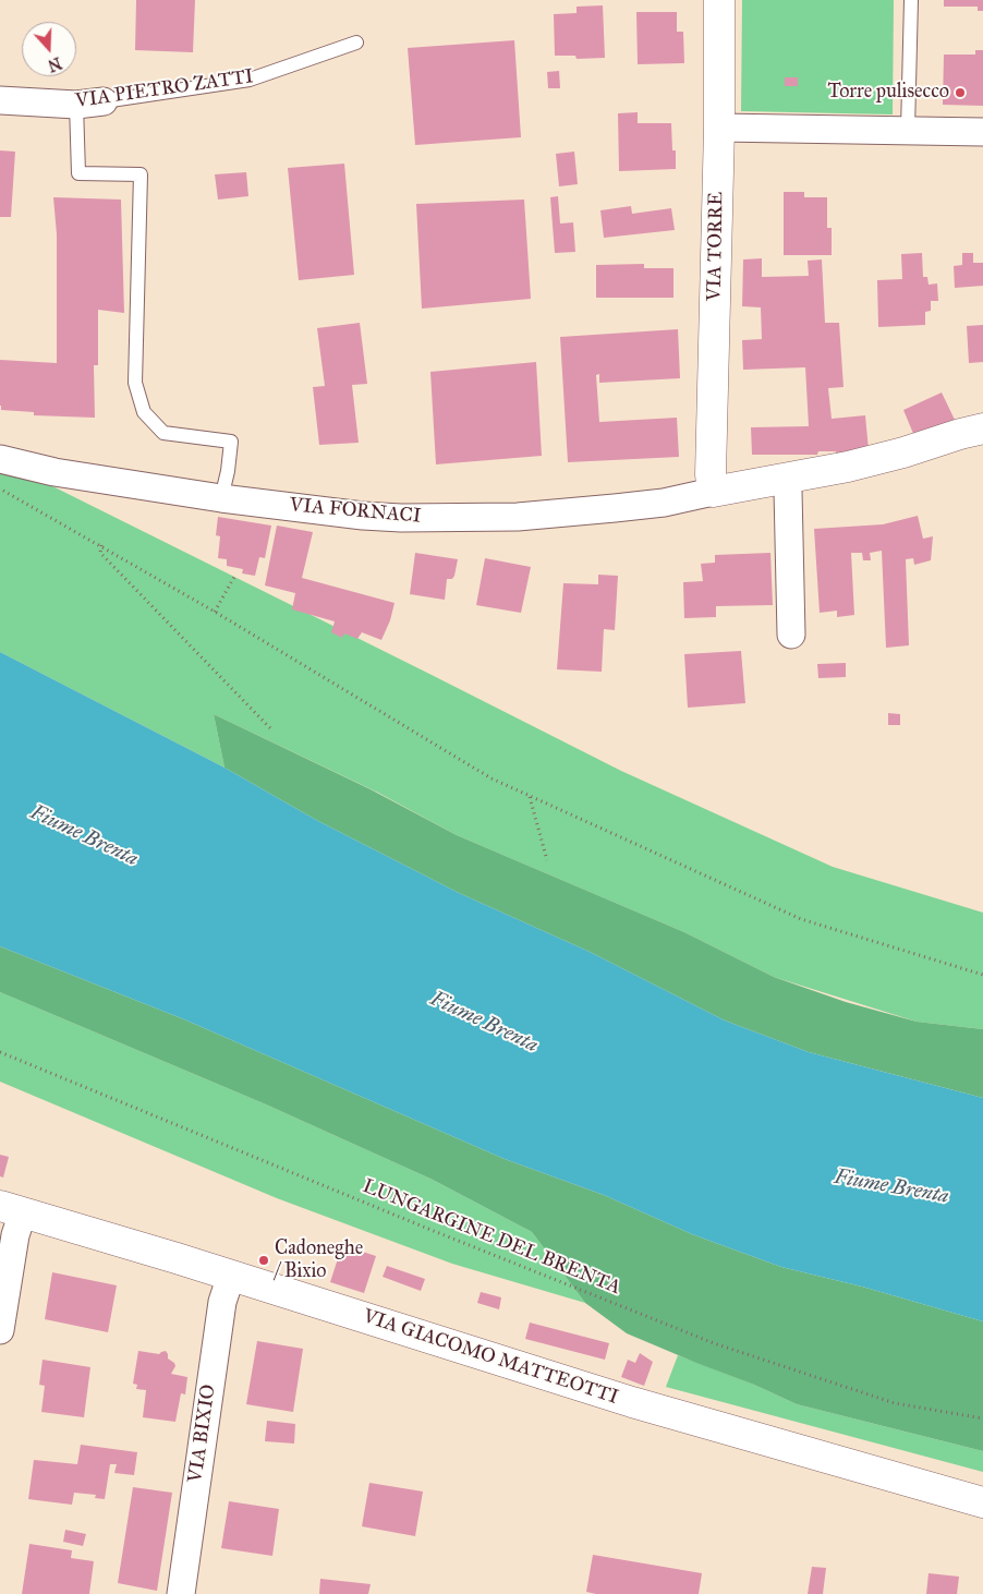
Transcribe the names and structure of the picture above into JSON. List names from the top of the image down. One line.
{"streets":{"main road":["VIA TORRE","VIA GIACOMO MATTEOTTI"],"street":["VIA PIETRO ZATTI","VIA FORNACI","VIA BIXIO"],"path":["LUNGARGINE DEL BRENTA"]},"crossings":[["VIA TORRE","VIA FORNACI"],["VIA GIACOMO MATTEOTTI","VIA BIXIO"]],"water":["Fiume Brenta"],"places":["Torre pulisecco","Cadoneghe / Bixio"],"north":"bottom"}
